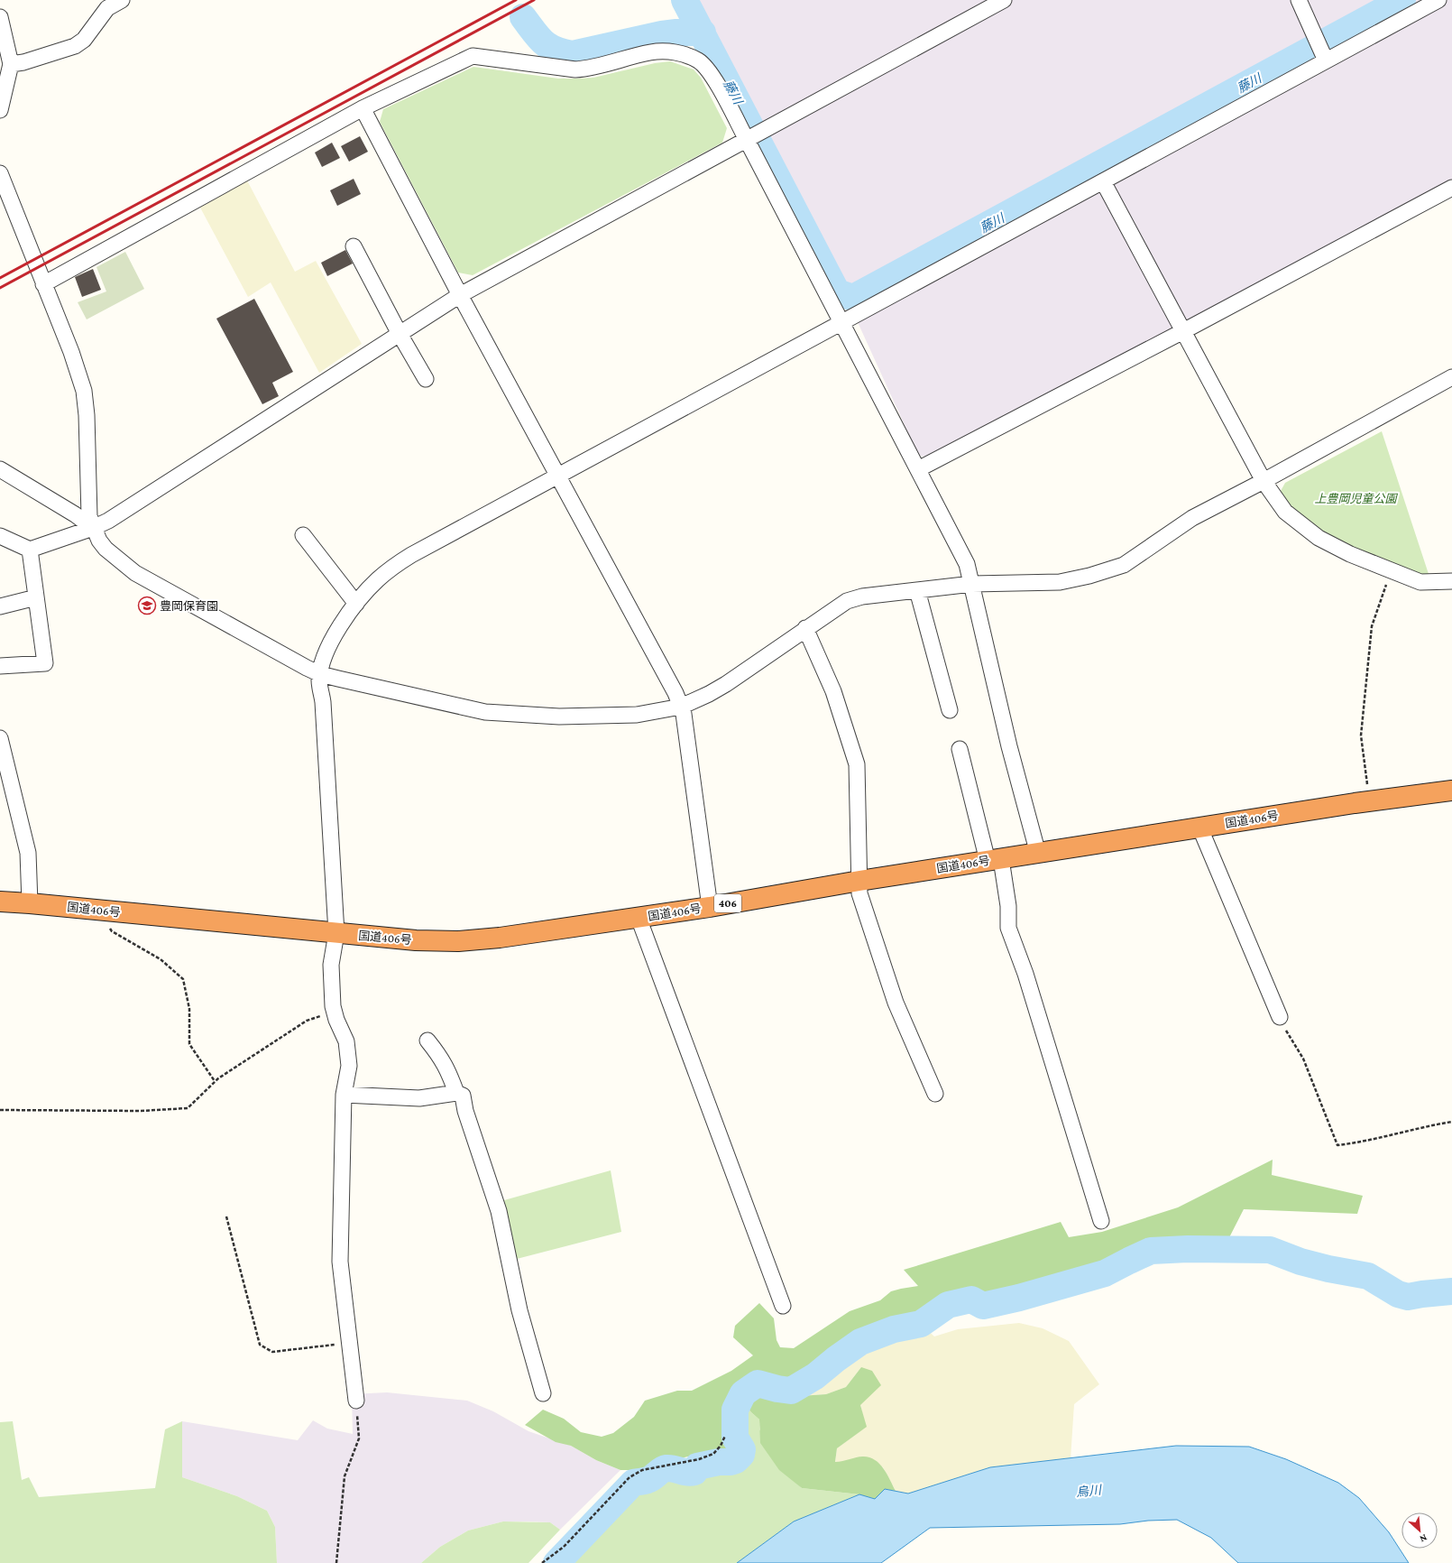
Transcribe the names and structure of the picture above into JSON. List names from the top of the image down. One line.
{"streets":{"highway":["国道406号","406"]},"water":["藤川","烏川"],"parks":["上豊岡児童公園"],"places":{"school or university":["豊岡保育園"]},"north":"bottom right"}
